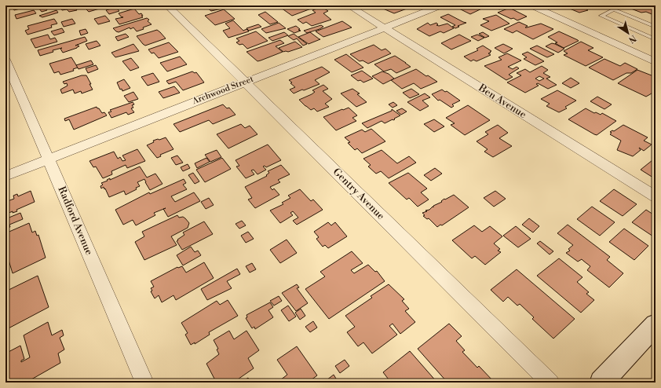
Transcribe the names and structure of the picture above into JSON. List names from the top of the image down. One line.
{"streets":{"street":["Archwood Street","Ben Avenue","Gentry Avenue","Radford Avenue"]},"crossings":[["Archwood Street","Ben Avenue"],["Archwood Street","Gentry Avenue"],["Archwood Street","Radford Avenue"]],"north":"bottom right"}
